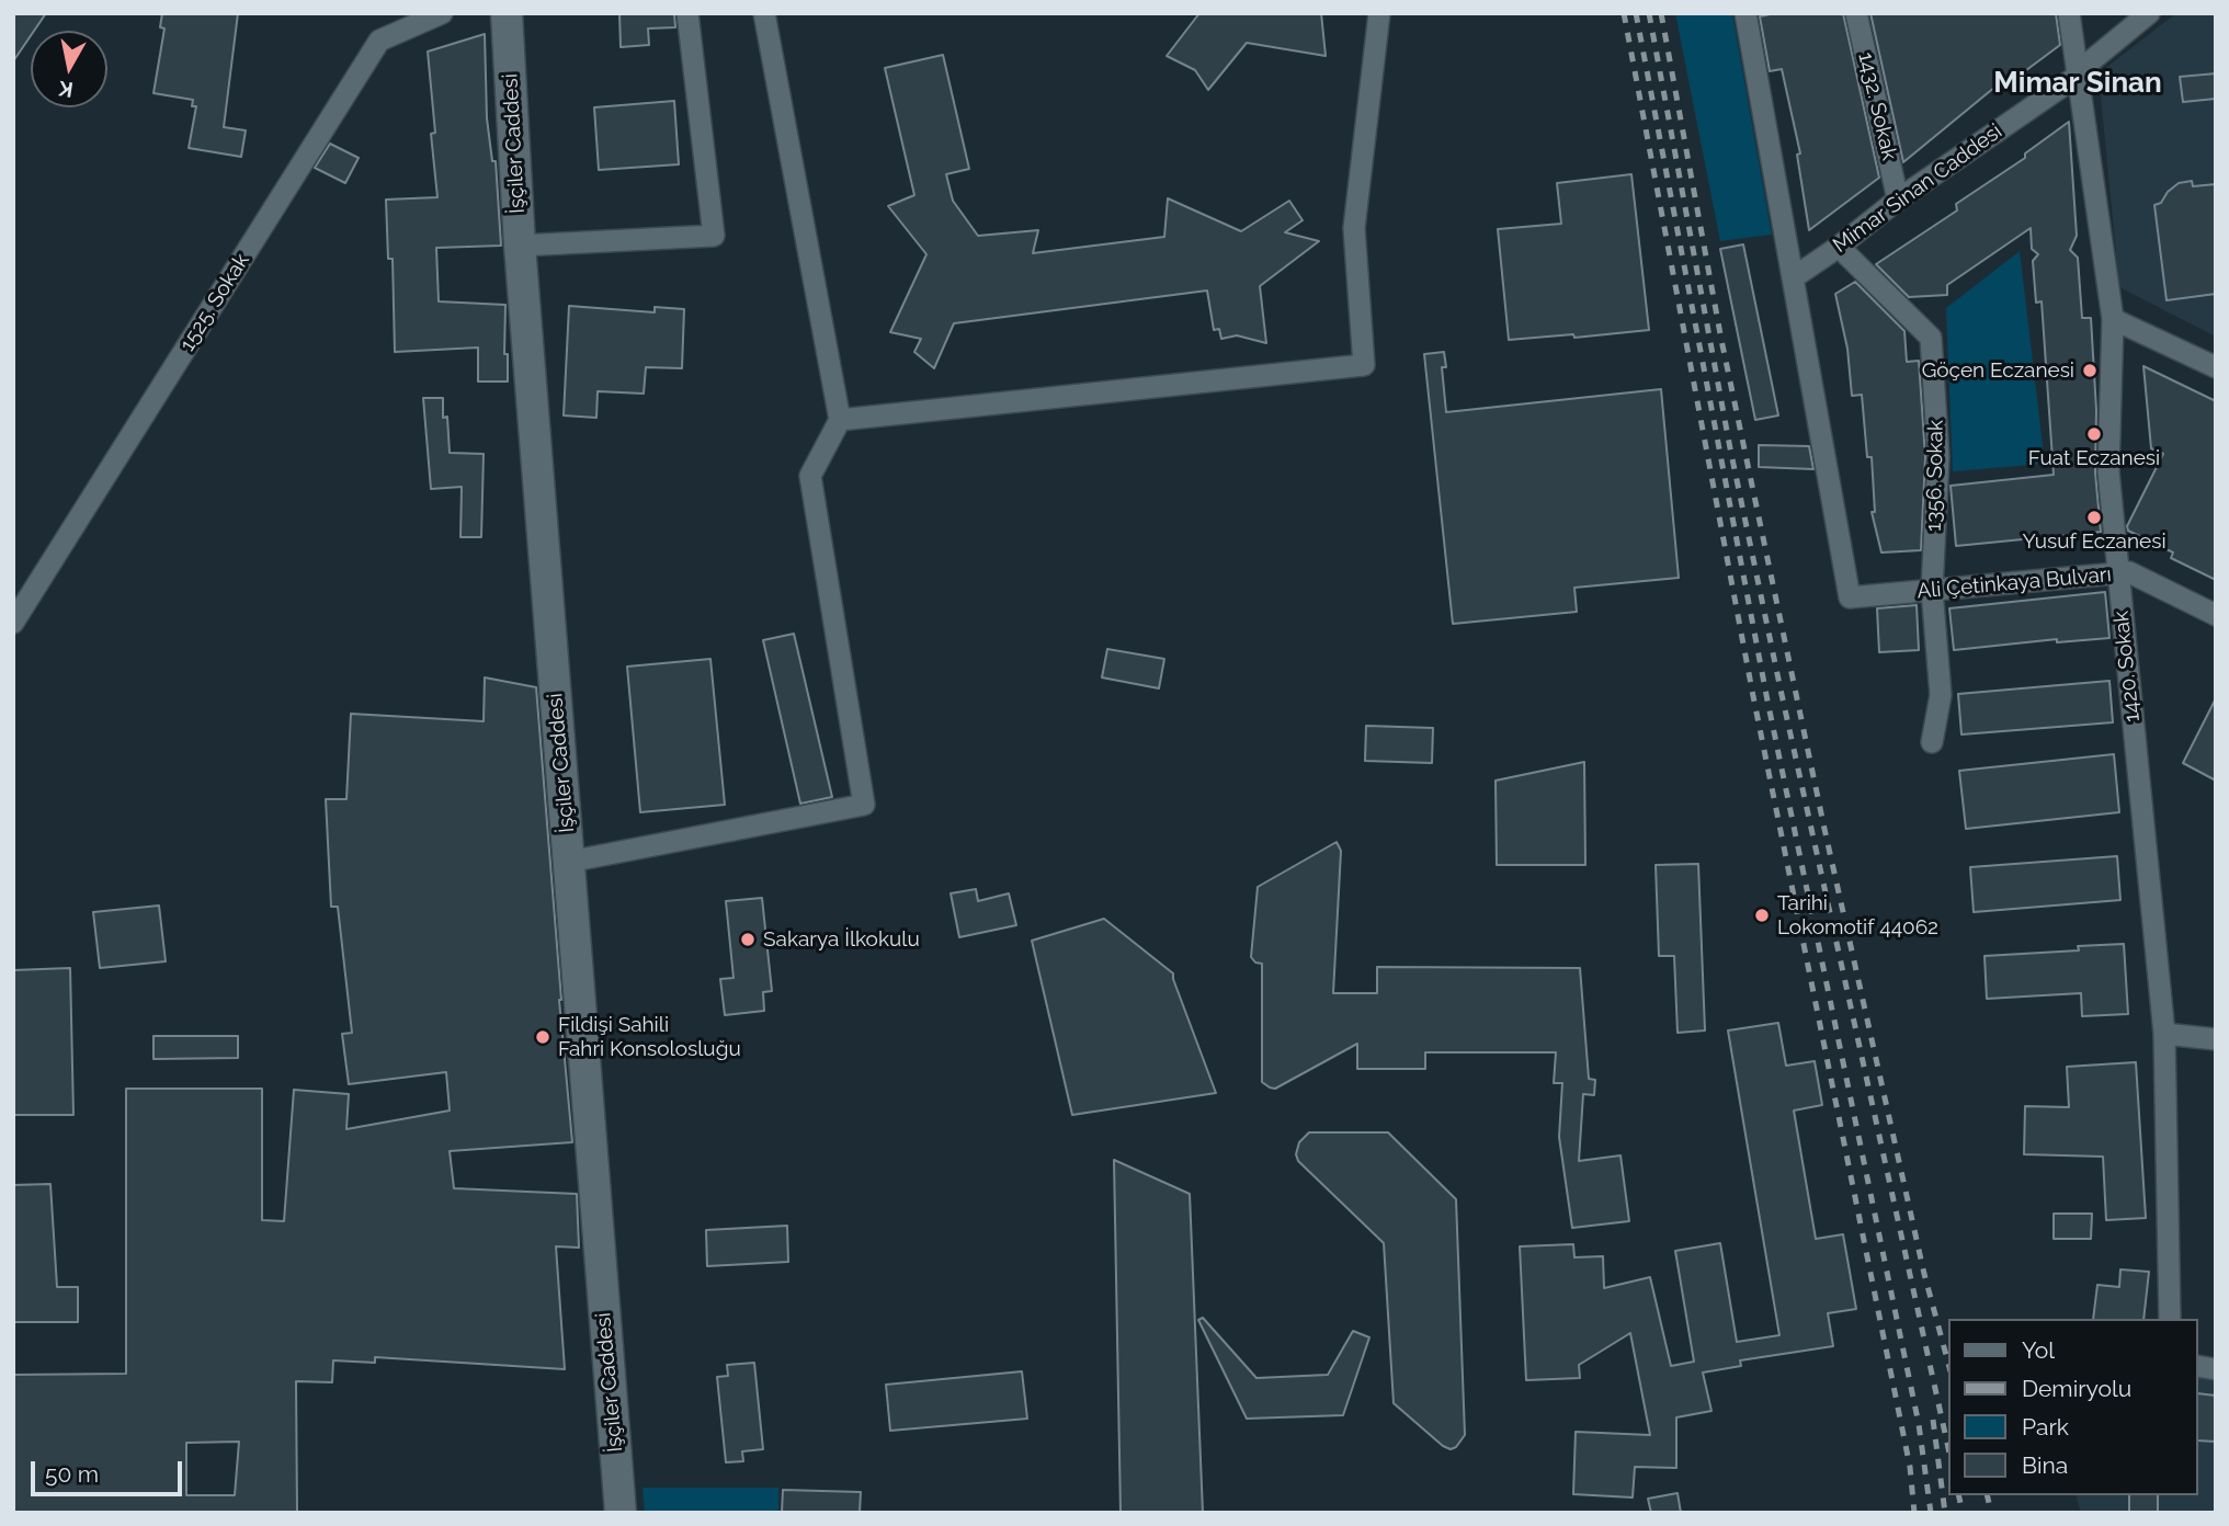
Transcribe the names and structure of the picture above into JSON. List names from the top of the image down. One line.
{"streets":{"street":["1432. Sokak","İşçiler Caddesi","Mimar Sinan Caddesi","1525. Sokak","1356. Sokak","Ali Çetinkaya Bulvarı","1420. Sokak"]},"crossings":[["1432. Sokak","Mimar Sinan Caddesi"],["Mimar Sinan Caddesi","1356. Sokak"],["Mimar Sinan Caddesi","Ali Çetinkaya Bulvarı"],["Mimar Sinan Caddesi","1420. Sokak"],["1356. Sokak","Ali Çetinkaya Bulvarı"],["Ali Çetinkaya Bulvarı","1420. Sokak"]],"districts":["Mimar Sinan"],"places":["Göçen Eczanesi","Fuat Eczanesi","Yusuf Eczanesi","Tarihi Lokomotif 44062","Sakarya İlkokulu","Fildişi Sahili Fahri Konsolosluğu"],"legend":["Yol","Demiryolu","Park","Bina"],"scale_bar":"50 m","north":"bottom"}
